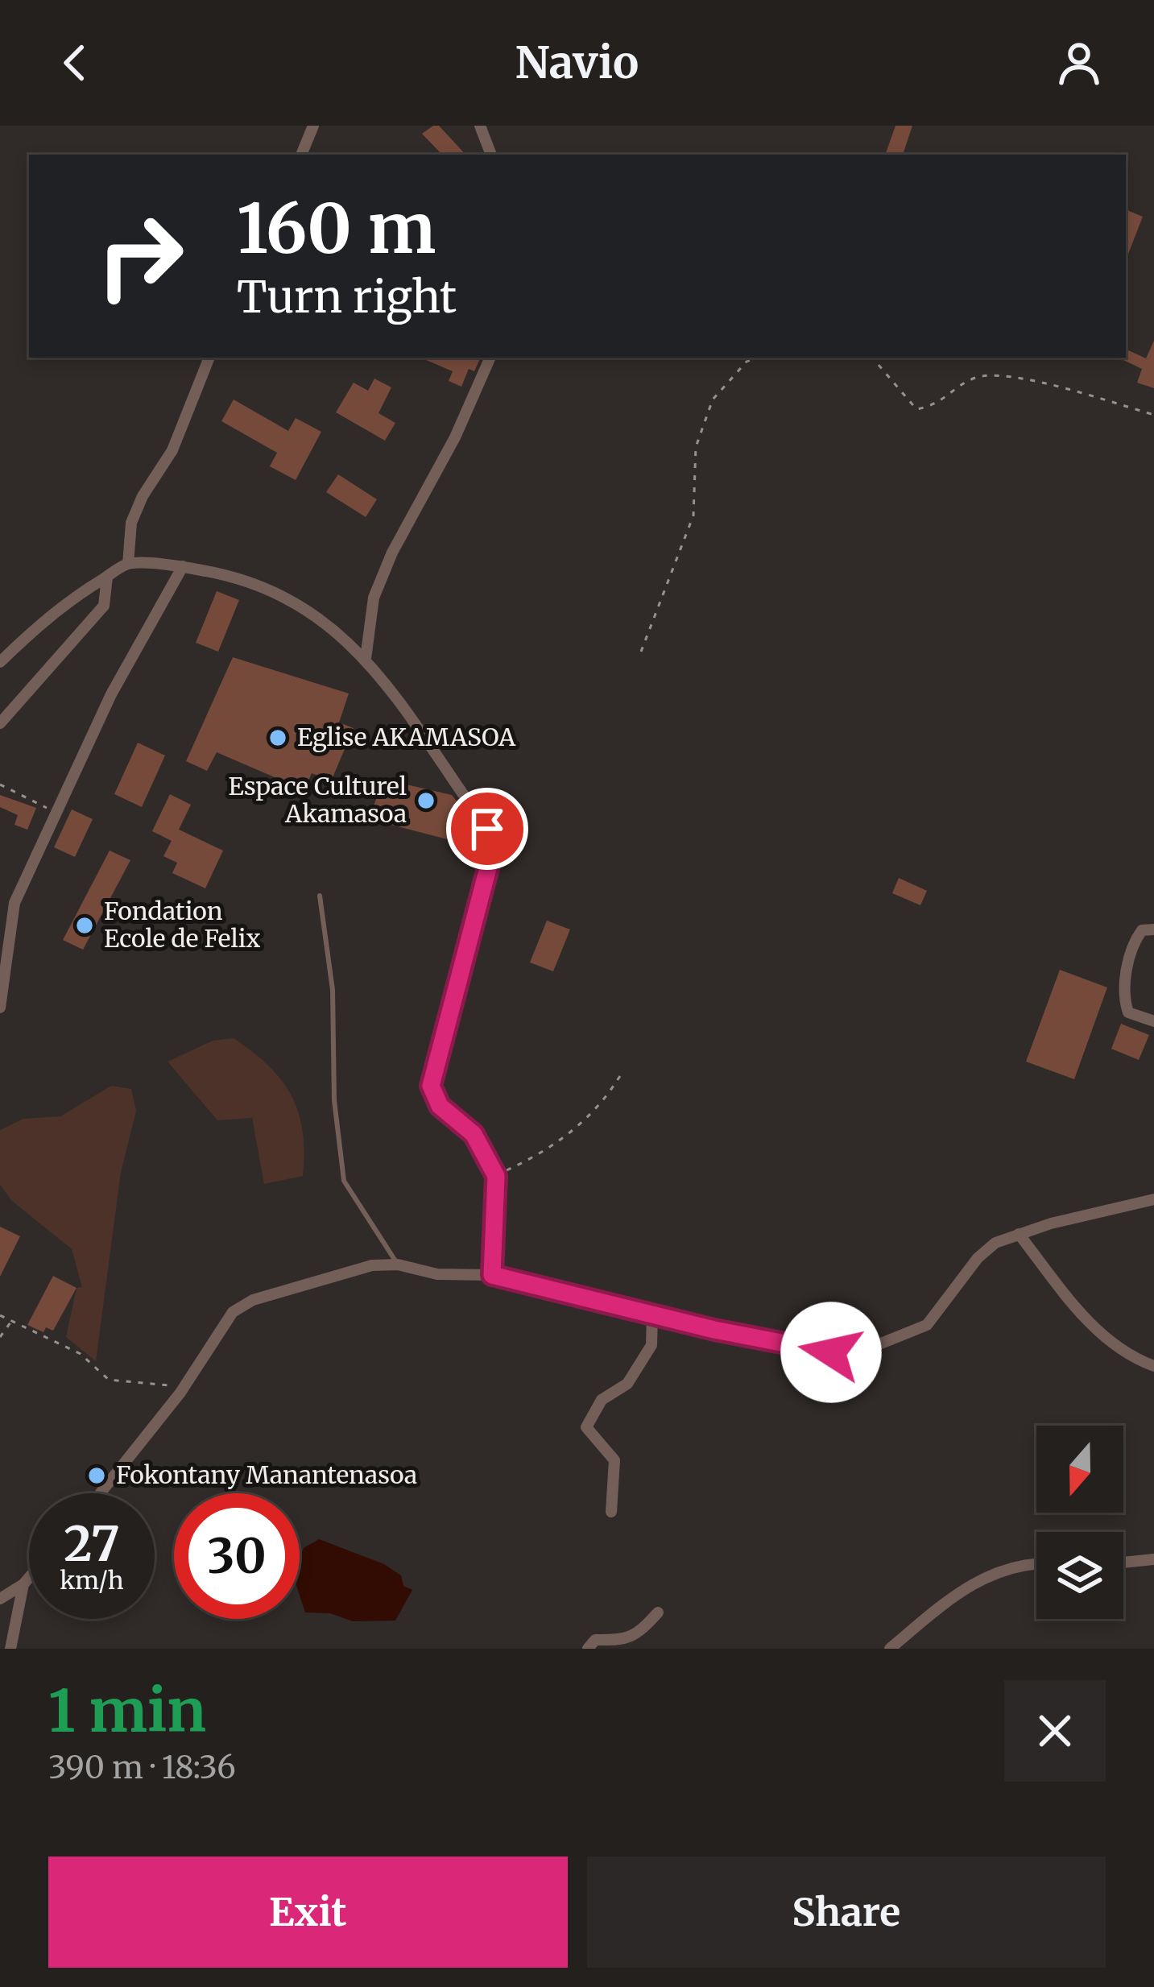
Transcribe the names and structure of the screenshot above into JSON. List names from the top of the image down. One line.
{"places":["Eglise AKAMASOA","Espace Culturel Akamasoa","Fondation Ecole de Felix","Fokontany Manantenasoa"],"north":"bottom","page":{"header":"Navio","turn":["160 m","Turn right"],"speed":"27 km/h","limit":"30","heading":["1 min","390 m · 18:36"],"buttons":["Exit","Share"]}}
